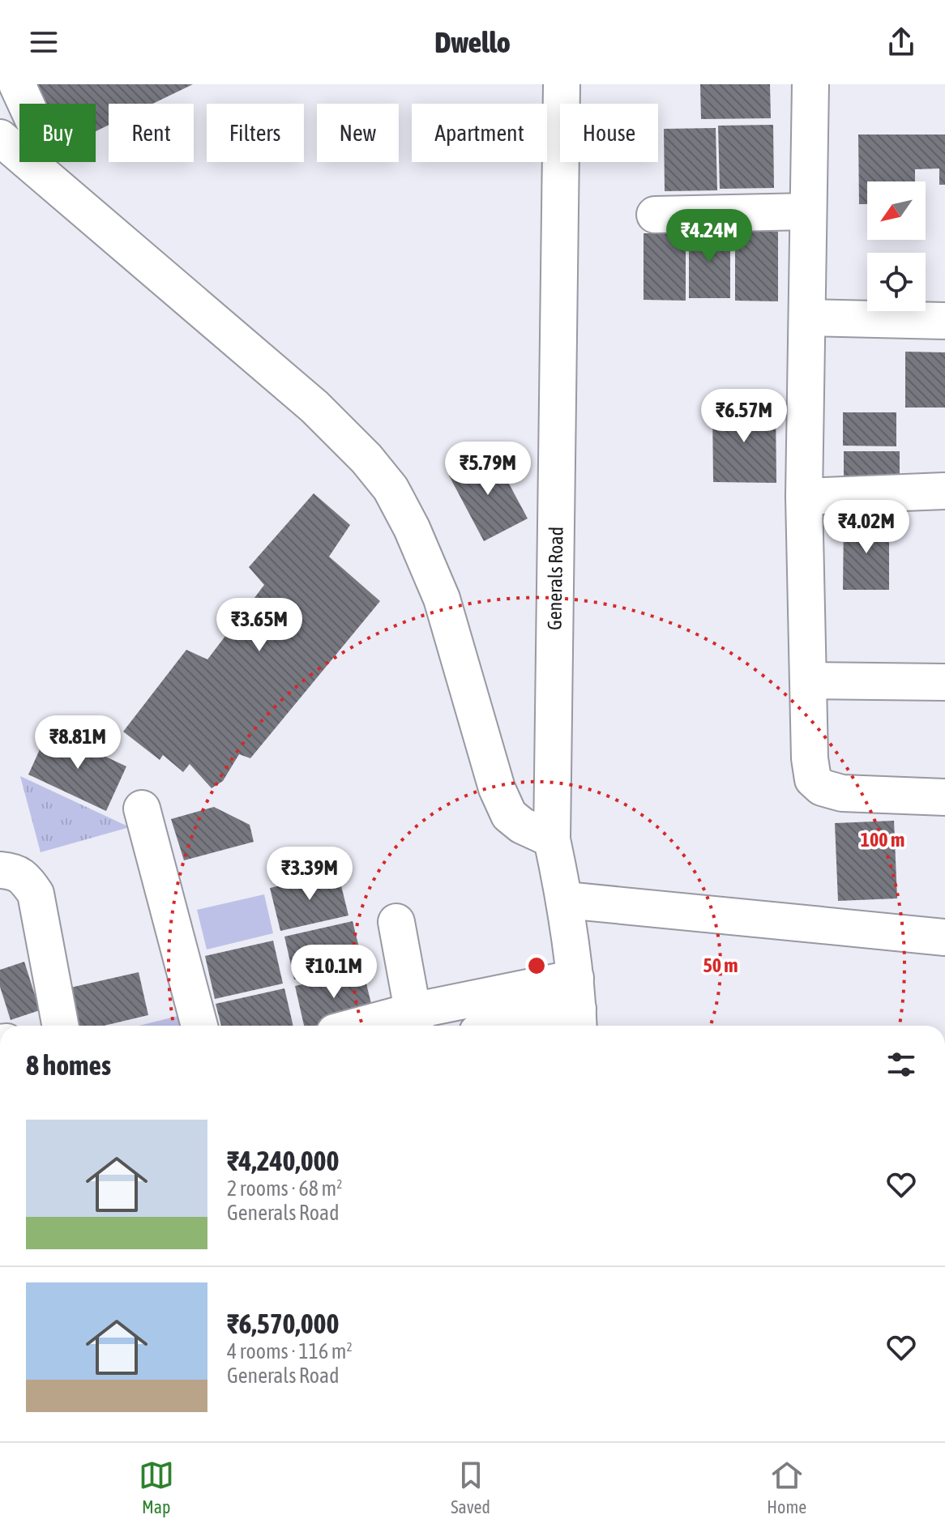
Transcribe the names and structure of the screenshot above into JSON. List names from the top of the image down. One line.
{"streets":{"street":["Generals Road"]},"north":"bottom left","page":{"header":"Dwello","chip":["Buy","Rent","Filters","New","Apartment","House"],"price":["₹4.24M","₹6.57M","₹5.79M","₹4.02M","₹3.65M","₹8.81M","₹3.39M","₹10.1M"],"heading":"8 homes","list":[{"name":"₹4,240,000","note":"2 rooms · 68 m² · Generals Road"},{"name":"₹6,570,000","note":"4 rooms · 116 m² · Generals Road"}],"tabs":["Map","Saved","Home"]},"rings":["100 m","50 m"]}
